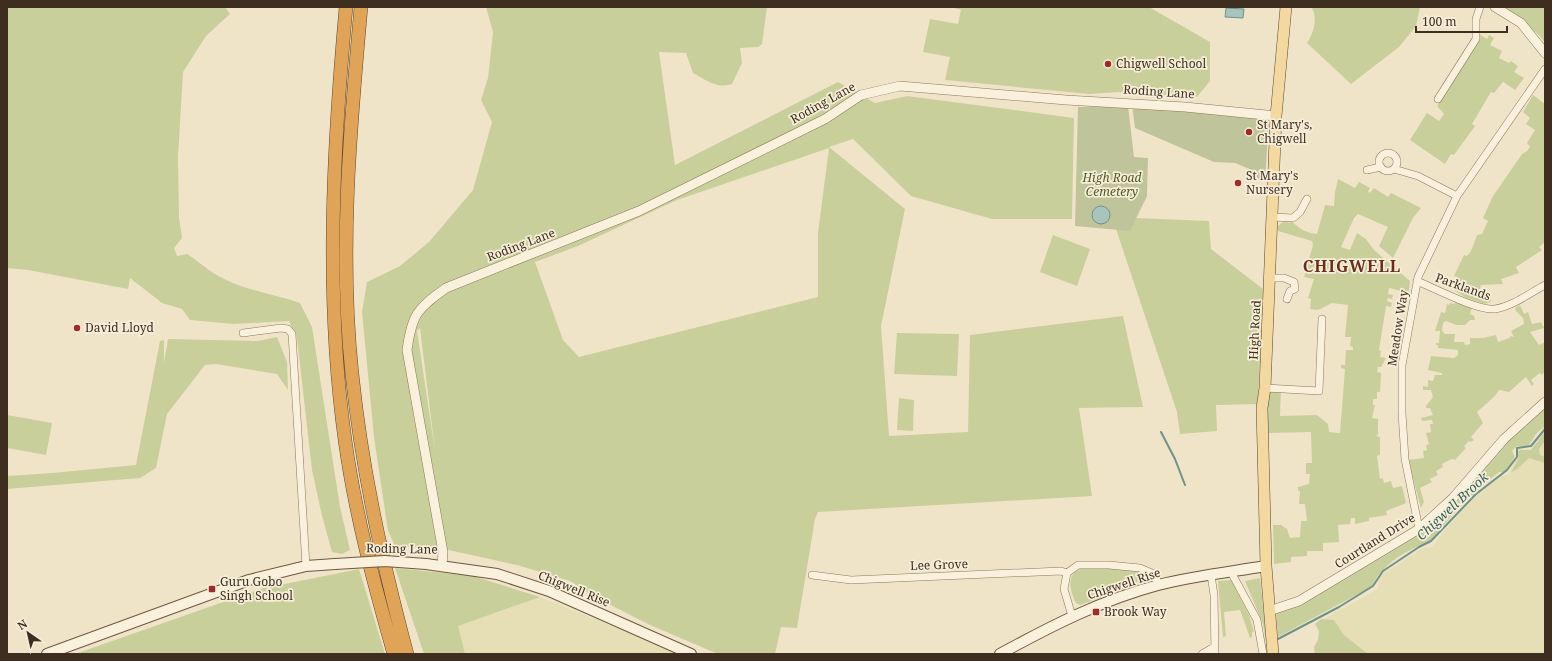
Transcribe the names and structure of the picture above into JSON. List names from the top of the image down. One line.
{"streets":{"main road":["Roding Lane","High Road","Chigwell Rise"],"street":["Parklands","Meadow Way","Courtland Drive","Lee Grove"]},"crossings":[["Roding Lane","High Road"],["Roding Lane","Chigwell Rise"],["Parklands","Meadow Way"],["Meadow Way","Courtland Drive"],["High Road","Courtland Drive"],["High Road","Chigwell Rise"],["Lee Grove","Chigwell Rise"]],"districts":["CHIGWELL"],"water":["Chigwell Brook"],"parks":["High Road Cemetery"],"places":{"other":["Chigwell School","St Mary's, Chigwell","St Mary's Nursery","David Lloyd"],"transit":["Guru Gobo Singh School","Brook Way"]},"scale_bar":"100 m","north":"top left"}
